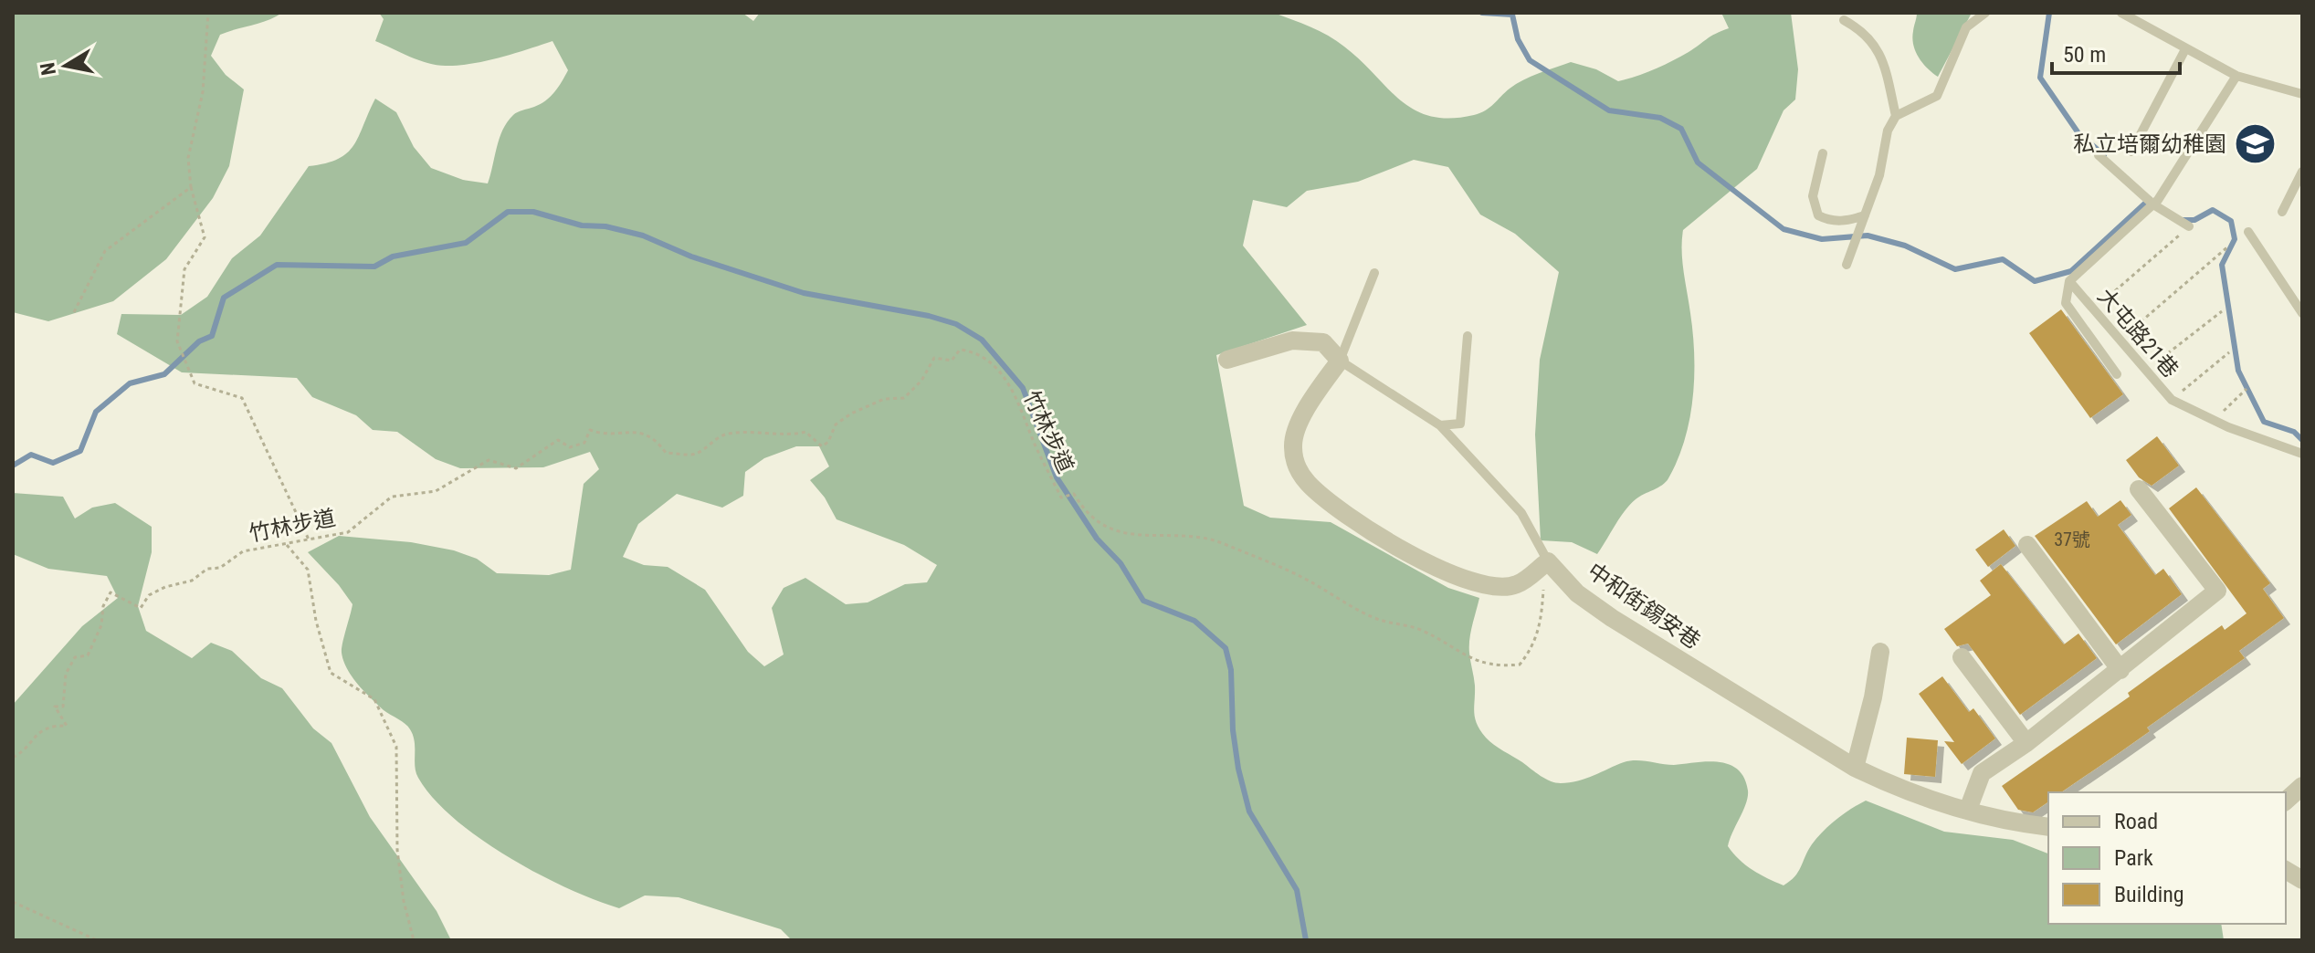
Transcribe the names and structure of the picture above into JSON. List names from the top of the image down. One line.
{"streets":{"street":["中和街錫安巷"],"lane":["大屯路21巷"],"path":["竹林步道"]},"places":{"school or university":["私立培爾幼稚園"]},"house_numbers":["37號"],"legend":["Road","Park","Building"],"scale_bar":"50 m","north":"left"}
